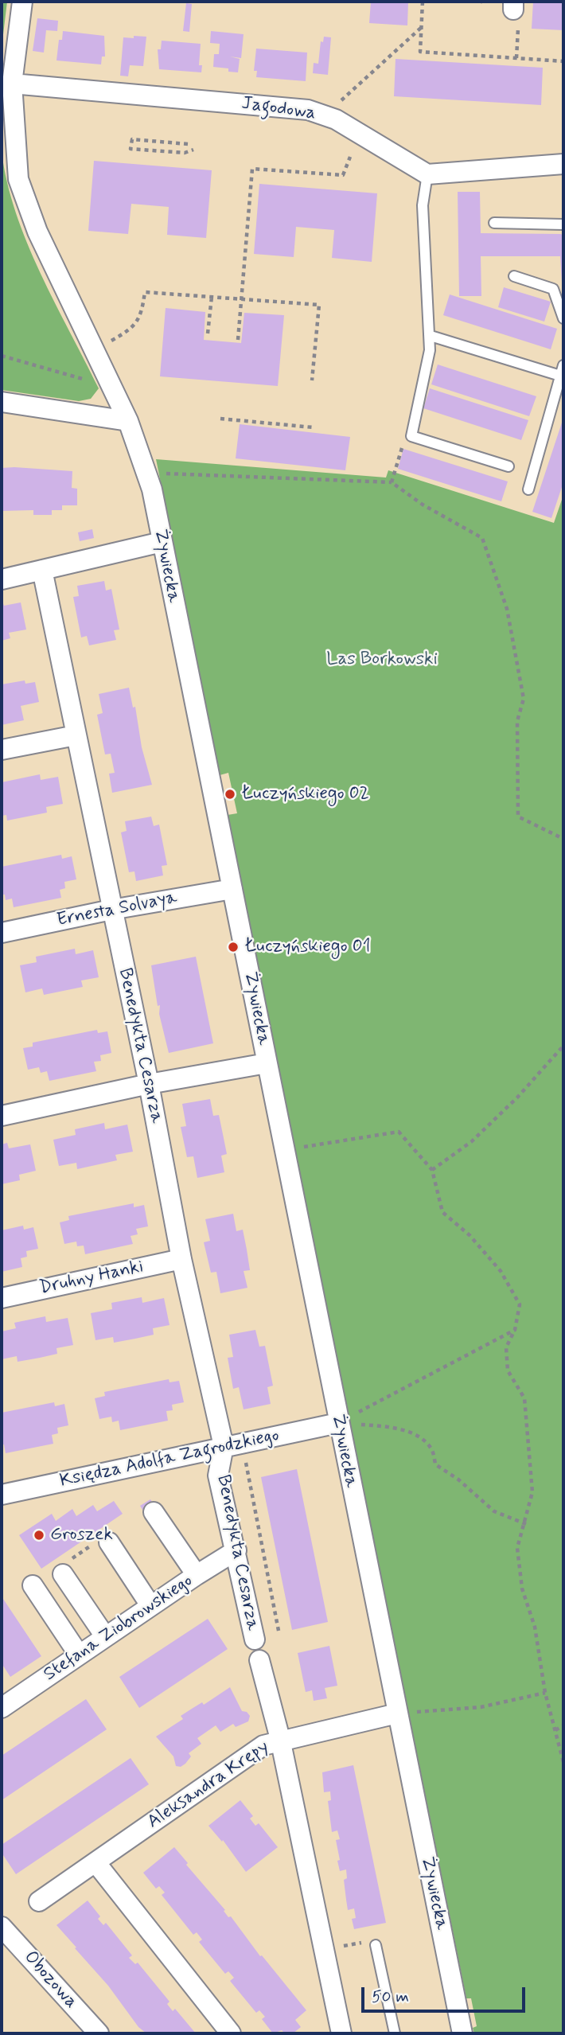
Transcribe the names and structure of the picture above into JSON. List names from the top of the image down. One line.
{"streets":{"street":["Jagodowa","Żywiecka","Ernesta Solvaya","Benedykta Cesarza","Druhny Hanki","Księdza Adolfa Zagrodzkiego","Stefana Ziobrowskiego","Aleksandra Krępy","Obozowa"]},"crossings":[["Jagodowa","Żywiecka"],["Żywiecka","Ernesta Solvaya"],["Żywiecka","Księdza Adolfa Zagrodzkiego"],["Żywiecka","Aleksandra Krępy"],["Ernesta Solvaya","Benedykta Cesarza"],["Benedykta Cesarza","Druhny Hanki"],["Benedykta Cesarza","Księdza Adolfa Zagrodzkiego"],["Benedykta Cesarza","Stefana Ziobrowskiego"]],"parks":["Las Borkowski"],"places":["Łuczyńskiego 02","Łuczyńskiego 01","Groszek"],"scale_bar":"50 m"}
